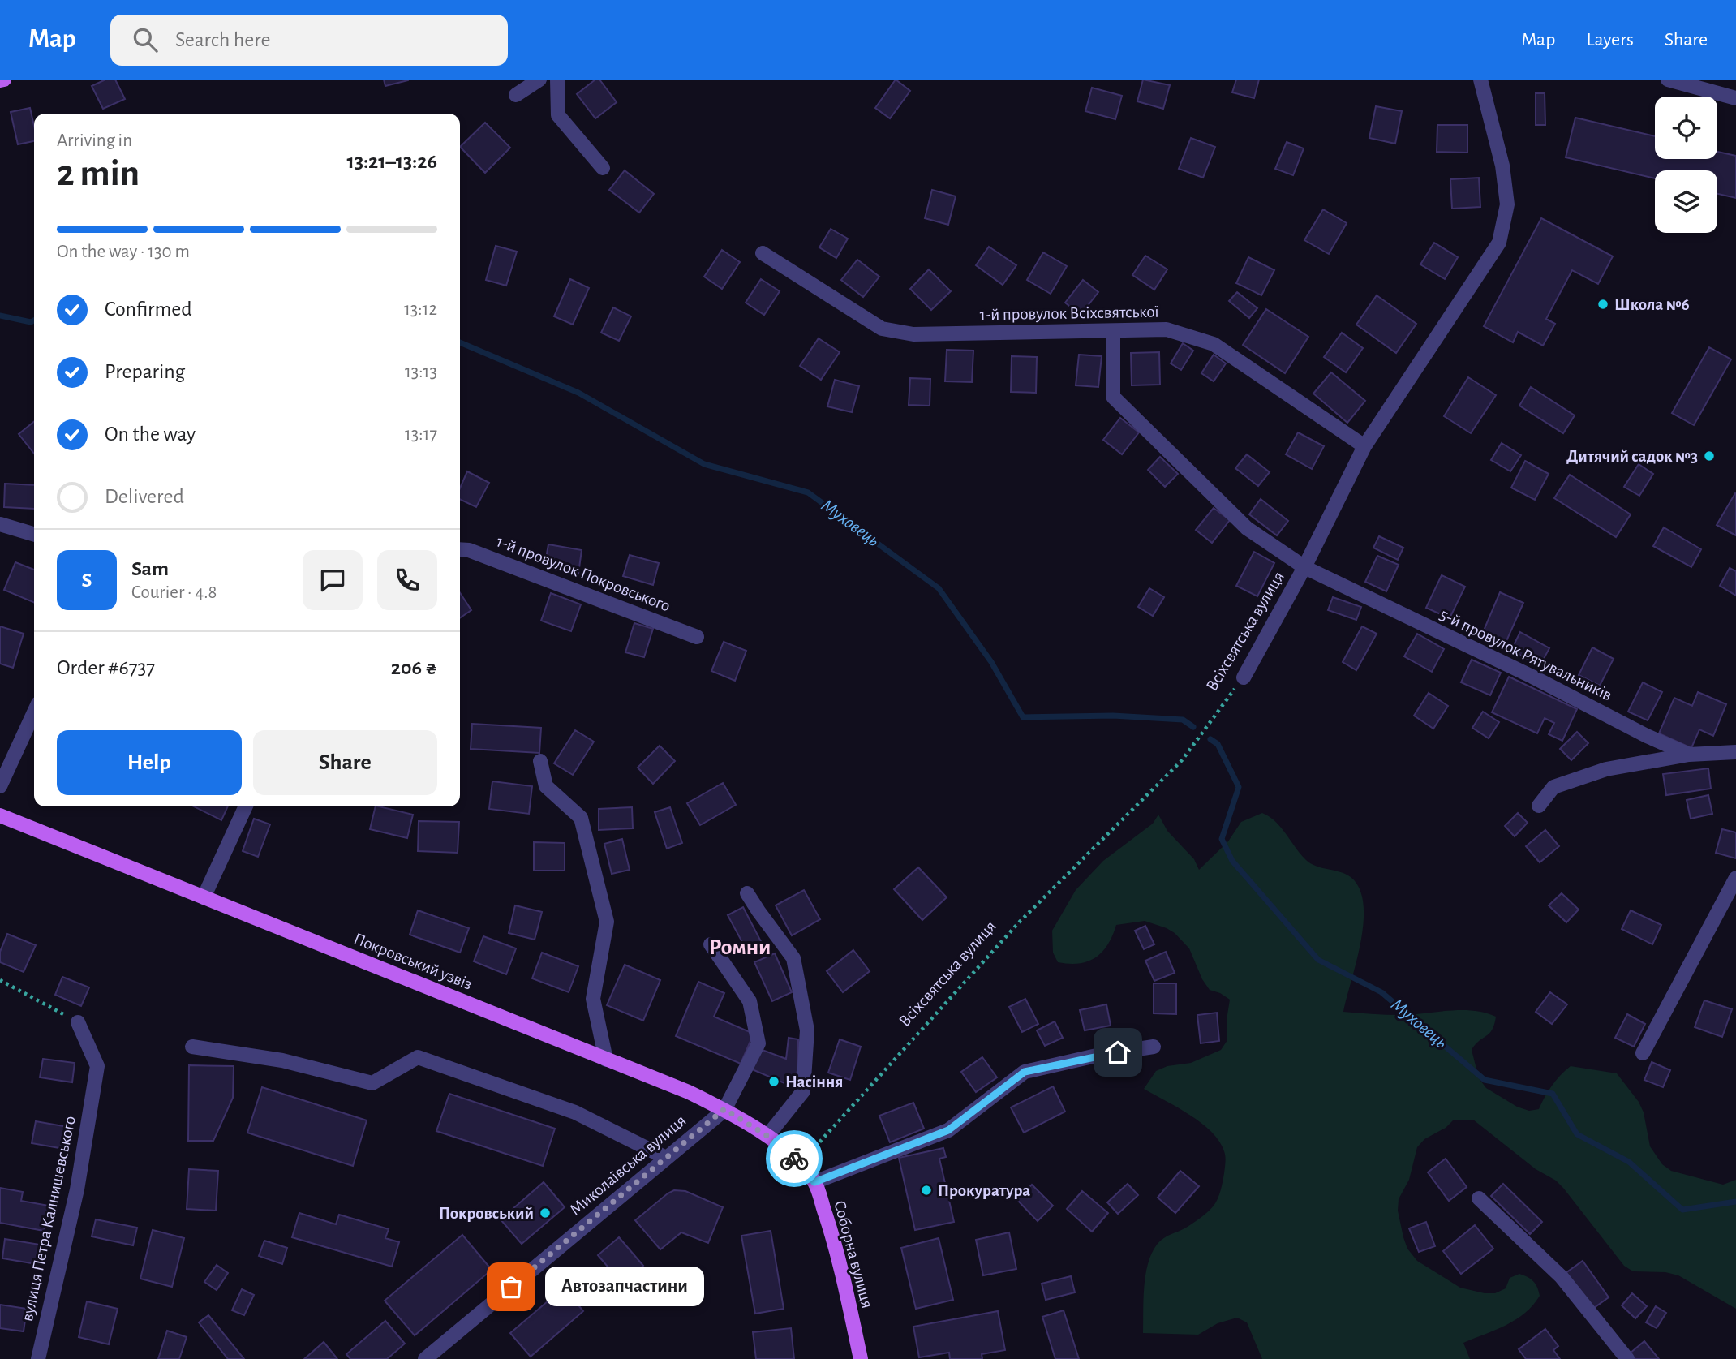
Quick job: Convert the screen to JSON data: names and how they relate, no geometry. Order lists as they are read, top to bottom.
{
  "streets": {
    "main road": ["Покровський узвіз", "Соборна вулиця"],
    "street": [
      "1-й провулок Всіхсвятської",
      "1-й провулок Покровського",
      "Всіхсвятська вулиця",
      "5-й провулок Рятувальників",
      "Миколаївська вулиця",
      "вулиця Петра Калнишевського"
    ]
  },
  "crossings": [
    ["1-й провулок Всіхсвятської", "Всіхсвятська вулиця"],
    ["1-й провулок Всіхсвятської", "5-й провулок Рятувальників"],
    ["Всіхсвятська вулиця", "5-й провулок Рятувальників"],
    ["Всіхсвятська вулиця", "Покровський узвіз"],
    ["Всіхсвятська вулиця", "Соборна вулиця"],
    ["Покровський узвіз", "Миколаївська вулиця"],
    ["Покровський узвіз", "Соборна вулиця"]
  ],
  "districts": ["Ромни"],
  "water": ["Муховець"],
  "places": [
    "Школа №6",
    "Дитячий садок №3",
    "Насіння",
    "Прокуратура",
    "Покровський",
    "Автозапчастини"
  ],
  "page": {
    "header": "Map",
    "search": "Search here",
    "nav": ["Map", "Layers", "Share"],
    "heading": ["2 min", "Arriving in", "13:21–13:26"],
    "panel": [
      "Sam",
      "Courier · 4.8",
      "Order #6737",
      "206 ₴"
    ],
    "bar": "On the way · 130 m",
    "list": [
      ["Confirmed", "13:12"],
      ["Preparing", "13:13"],
      ["On the way", "13:17"],
      "Delivered"
    ],
    "round": "S",
    "buttons": ["Help", "Share"],
    "bubble": "Автозапчастини"
  }
}
